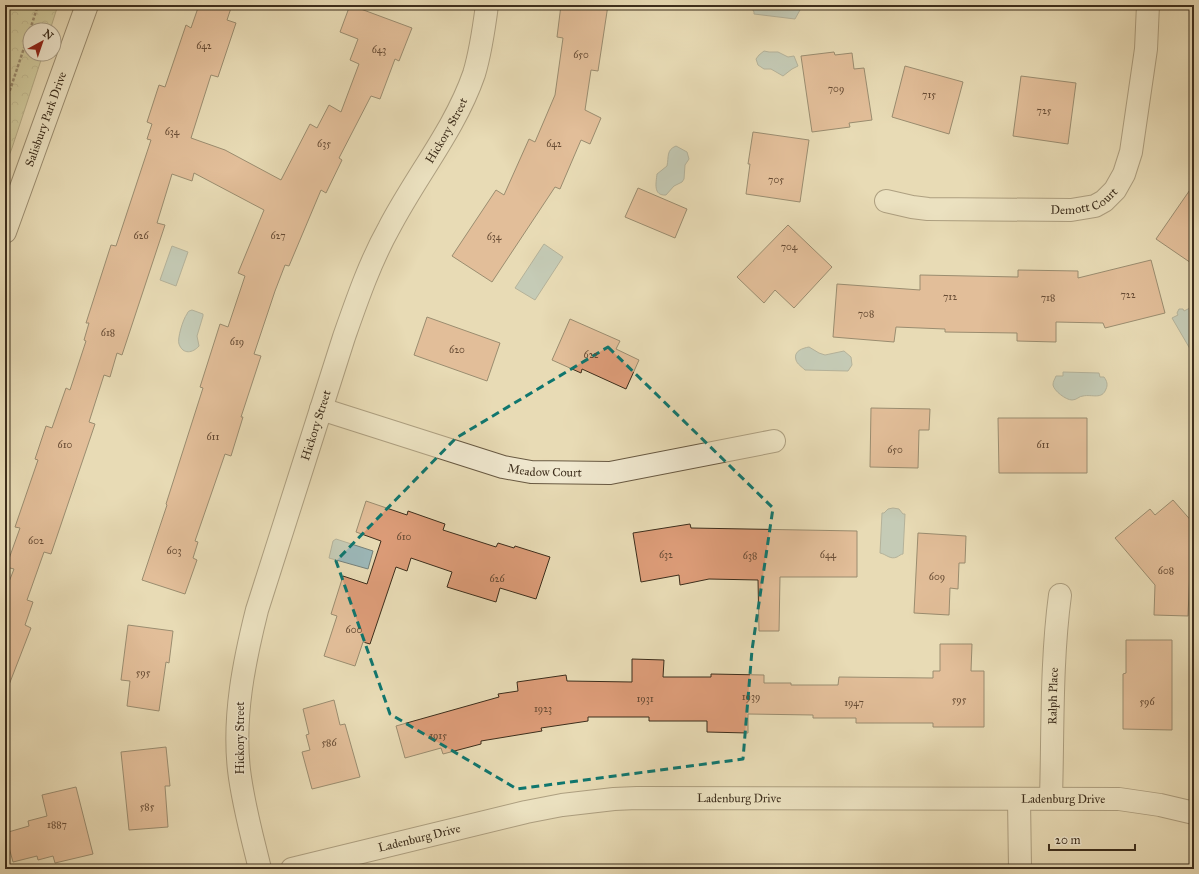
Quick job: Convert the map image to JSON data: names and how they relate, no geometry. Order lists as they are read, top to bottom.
{
  "streets": {
    "street": [
      "Salisbury Park Drive",
      "Hickory Street",
      "Demott Court",
      "Meadow Court",
      "Ralph Place",
      "Ladenburg Drive"
    ]
  },
  "crossings": [
    ["Hickory Street", "Meadow Court"],
    ["Ralph Place", "Ladenburg Drive"]
  ],
  "house_numbers": [
    "642",
    "643",
    "650",
    "709",
    "715",
    "725",
    "634",
    "635",
    "642",
    "705",
    "626",
    "627",
    "634",
    "704",
    "722",
    "712",
    "718",
    "708",
    "618",
    "619",
    "620",
    "622",
    "611",
    "610",
    "611",
    "650",
    "610",
    "602",
    "603",
    "632",
    "644",
    "638",
    "608",
    "609",
    "626",
    "600",
    "595",
    "1939",
    "1931",
    "595",
    "596",
    "1947",
    "1923",
    "1915",
    "586",
    "585",
    "1887"
  ],
  "scale_bar": "20 m",
  "north": "top right"
}
